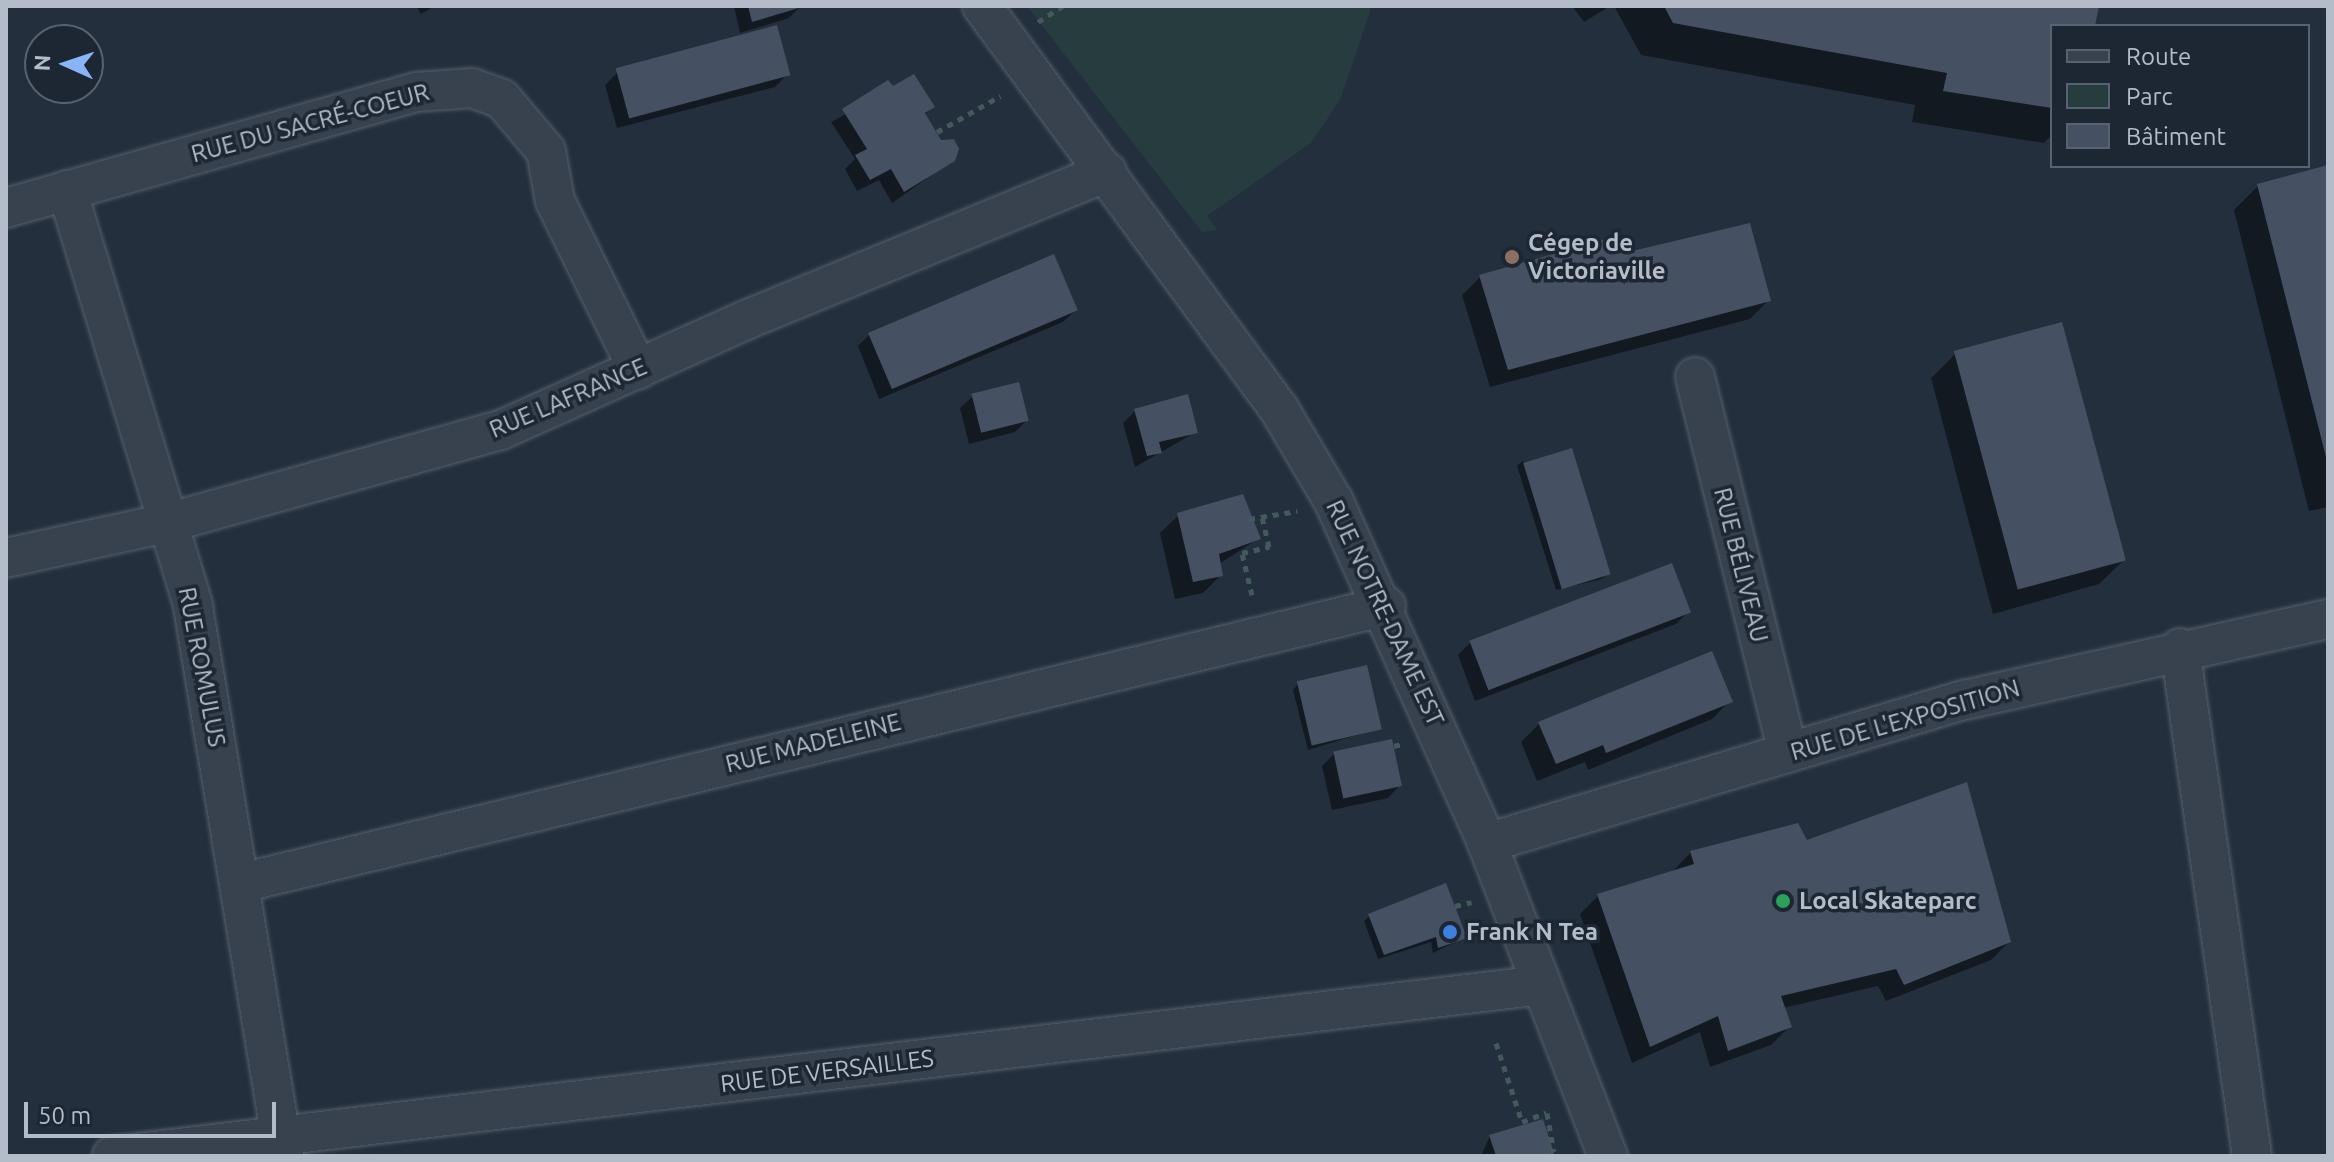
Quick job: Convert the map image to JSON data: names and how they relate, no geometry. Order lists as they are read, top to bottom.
{
  "streets": {
    "street": [
      "RUE DU SACRÉ-COEUR",
      "RUE LAFRANCE",
      "RUE BÉLIVEAU",
      "RUE NOTRE-DAME EST",
      "RUE ROMULUS",
      "RUE DE L'EXPOSITION",
      "RUE MADELEINE",
      "RUE DE VERSAILLES"
    ]
  },
  "crossings": [
    ["RUE DU SACRÉ-COEUR", "RUE LAFRANCE"],
    ["RUE DU SACRÉ-COEUR", "RUE ROMULUS"],
    ["RUE LAFRANCE", "RUE NOTRE-DAME EST"],
    ["RUE LAFRANCE", "RUE ROMULUS"],
    ["RUE BÉLIVEAU", "RUE DE L'EXPOSITION"],
    ["RUE NOTRE-DAME EST", "RUE DE L'EXPOSITION"],
    ["RUE NOTRE-DAME EST", "RUE MADELEINE"],
    ["RUE NOTRE-DAME EST", "RUE DE VERSAILLES"],
    ["RUE ROMULUS", "RUE MADELEINE"],
    ["RUE ROMULUS", "RUE DE VERSAILLES"]
  ],
  "places": ["Cégep de Victoriaville", "Local Skateparc", "Frank N Tea"],
  "legend": ["Route", "Parc", "Bâtiment"],
  "scale_bar": "50 m",
  "north": "left"
}
